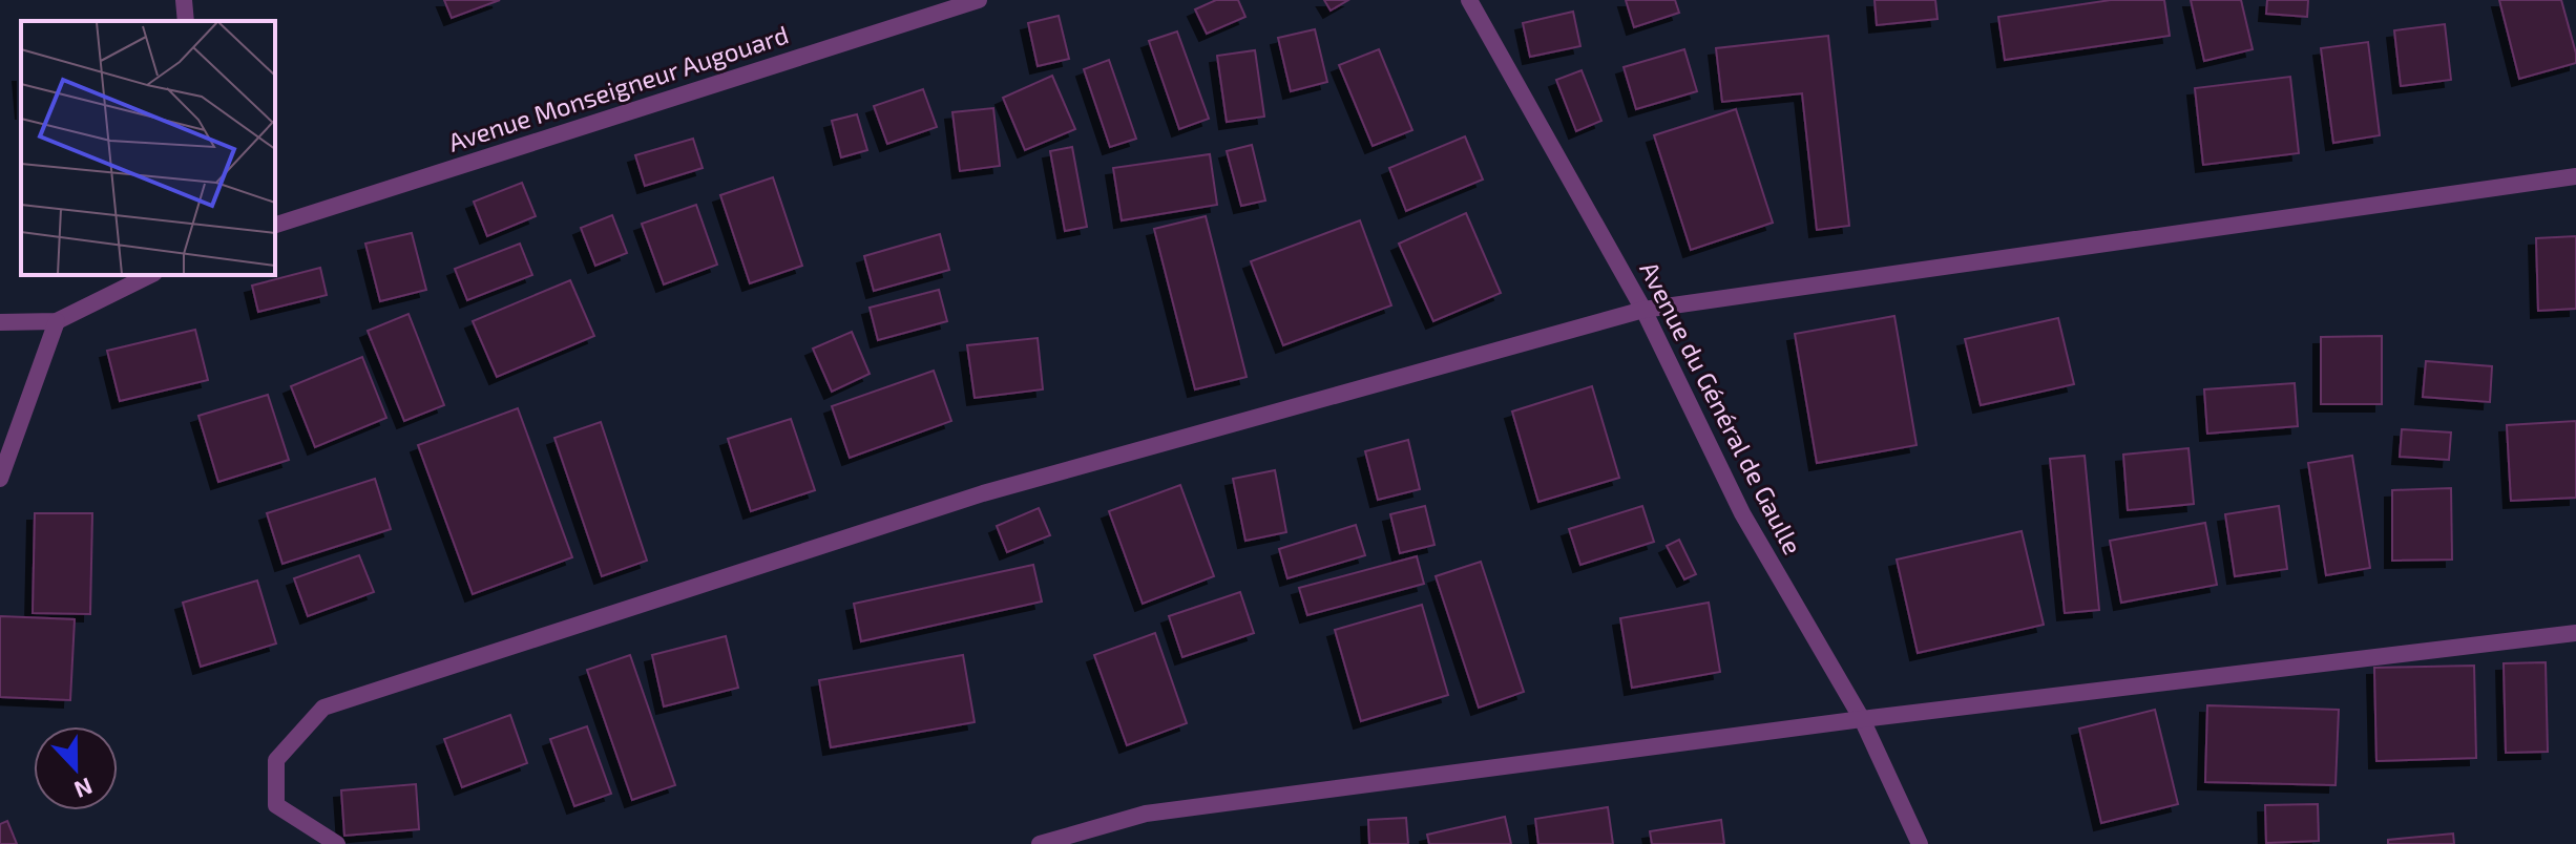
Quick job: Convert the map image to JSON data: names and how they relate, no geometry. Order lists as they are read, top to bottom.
{
  "streets": {
    "street": ["Avenue Monseigneur Augouard", "Avenue du Général de Gaulle"]
  },
  "north": "bottom"
}
